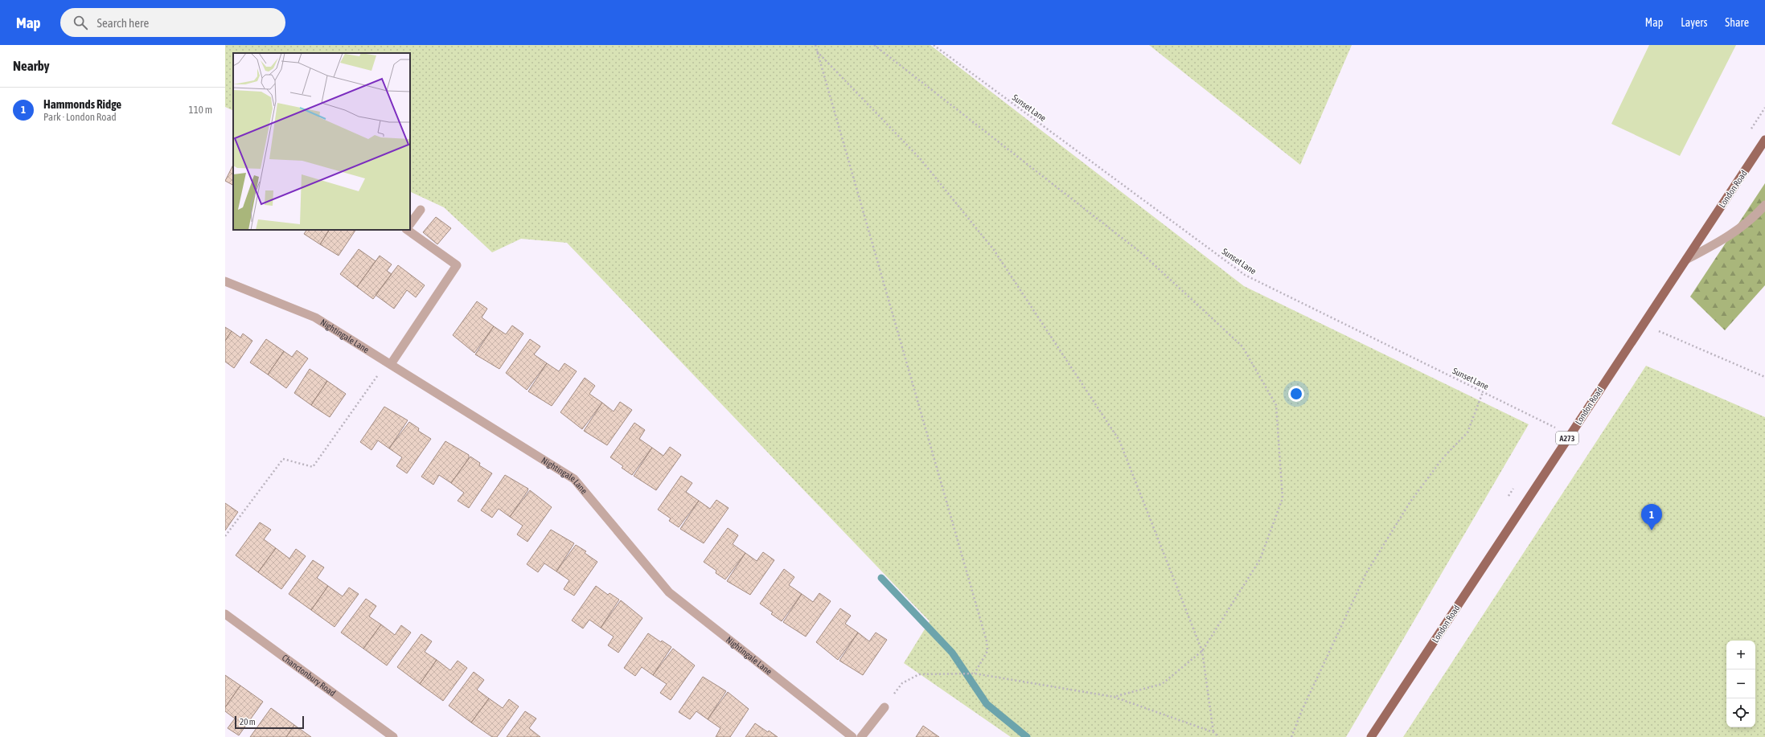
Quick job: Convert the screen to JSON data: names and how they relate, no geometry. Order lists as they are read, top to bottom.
{
  "streets": {
    "main road": ["London Road", "A273"],
    "street": ["Nightingale Lane", "Chanctonbury Road"],
    "path": ["Sunset Lane"]
  },
  "crossings": [
    ["Sunset Lane", "London Road"]
  ],
  "scale_bar": "20 m",
  "page": {
    "header": "Map",
    "search": "Search here",
    "nav": ["Map", "Layers", "Share"],
    "heading": "Nearby",
    "list": [
      {
        "mark": "1",
        "name": "Hammonds Ridge",
        "note": "Park · London Road",
        "value": "110 m"
      }
    ],
    "pins": "1",
    "map_buttons": ["+", "−"],
    "scale": "20 m"
  }
}
